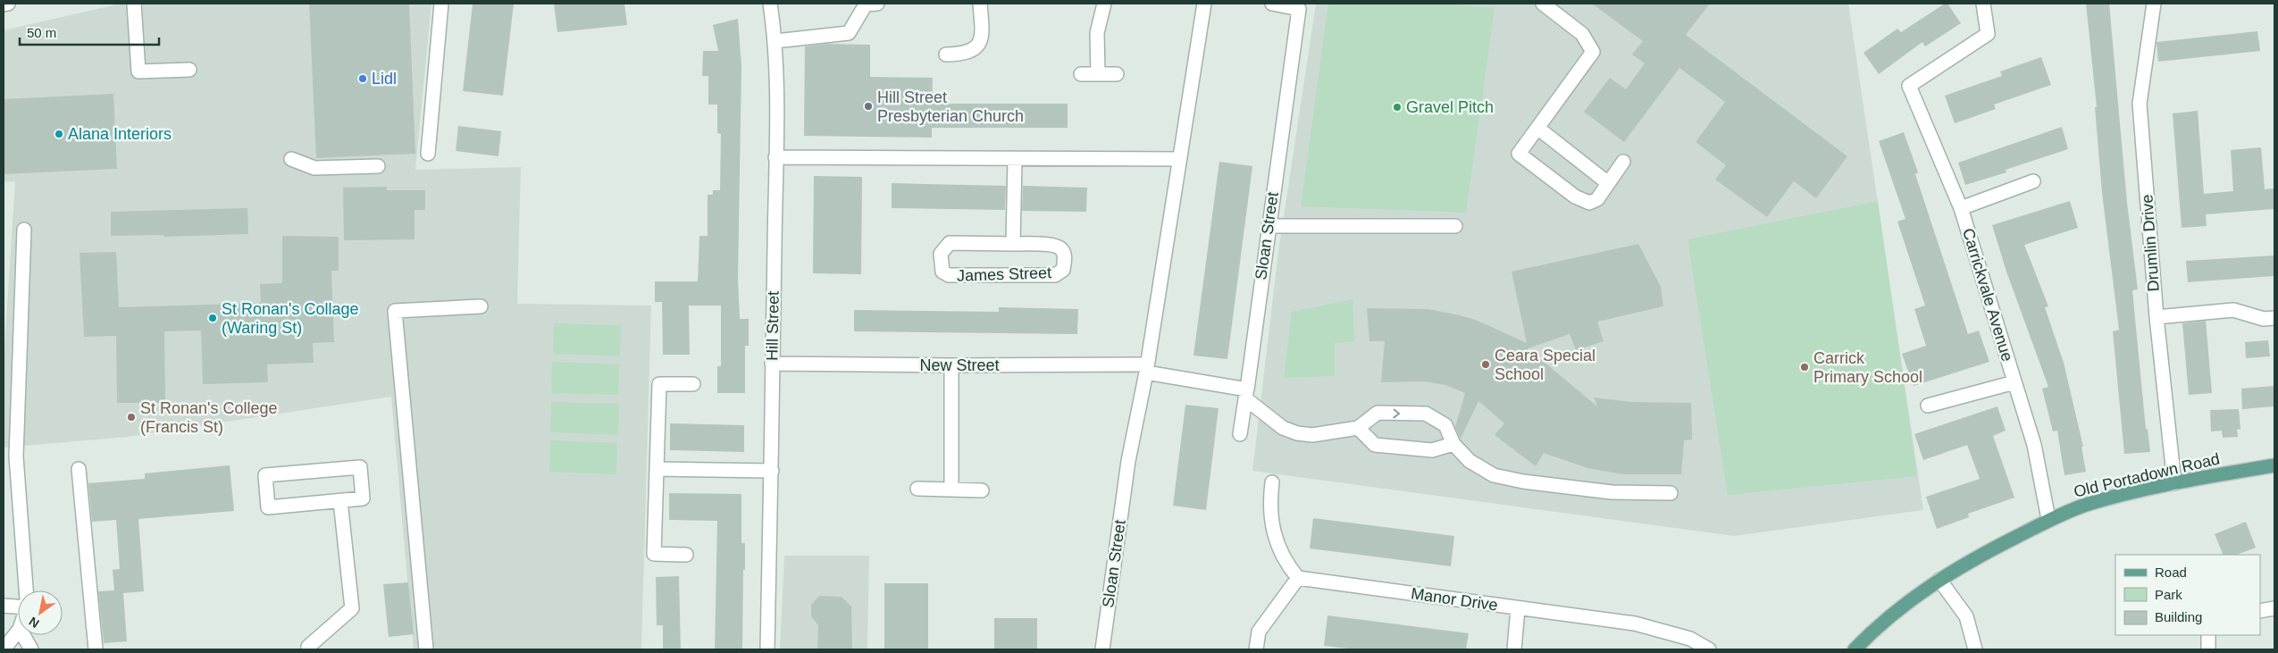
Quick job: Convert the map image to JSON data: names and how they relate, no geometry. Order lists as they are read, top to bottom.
{
  "streets": {
    "main road": ["Old Portadown Road"],
    "street": [
      "Sloan Street",
      "Drumlin Drive",
      "James Street",
      "Carrickvale Avenue",
      "Hill Street",
      "New Street",
      "Manor Drive"
    ]
  },
  "crossings": [
    ["Sloan Street", "New Street"],
    ["Drumlin Drive", "Old Portadown Road"],
    ["Carrickvale Avenue", "Old Portadown Road"],
    ["Hill Street", "New Street"]
  ],
  "places": [
    "Lidl",
    "Hill Street Presbyterian Church",
    "Gravel Pitch",
    "Alana Interiors",
    "St Ronan's Collage (Waring St)",
    "Ceara Special School",
    "Carrick Primary School",
    "St Ronan's College (Francis St)"
  ],
  "legend": ["Road", "Park", "Building"],
  "scale_bar": "50 m",
  "north": "bottom left"
}
